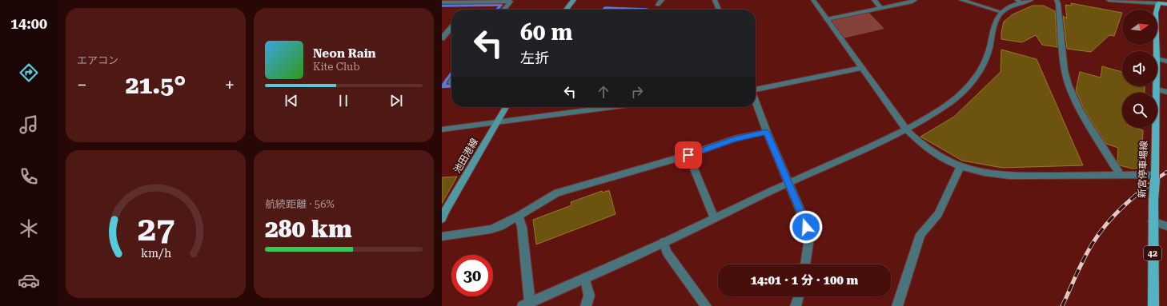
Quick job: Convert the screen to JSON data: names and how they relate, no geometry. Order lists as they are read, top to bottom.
{
  "streets": {
    "main road": ["池田港線", "新宮停車場線", "42"]
  },
  "north": "right",
  "page": {
    "tabs": "14:00",
    "tile": [
      "エアコン",
      ["航続距離 · 56%", "280 km"]
    ],
    "turn": ["60 m", "左折"],
    "song": ["Neon Rain", "Kite Club"],
    "heat": ["−", "21.5°", "+"],
    "limit": "30",
    "trip": "14:01 · 1 分 · 100 m",
    "gauge": ["27", "km/h"]
  }
}
